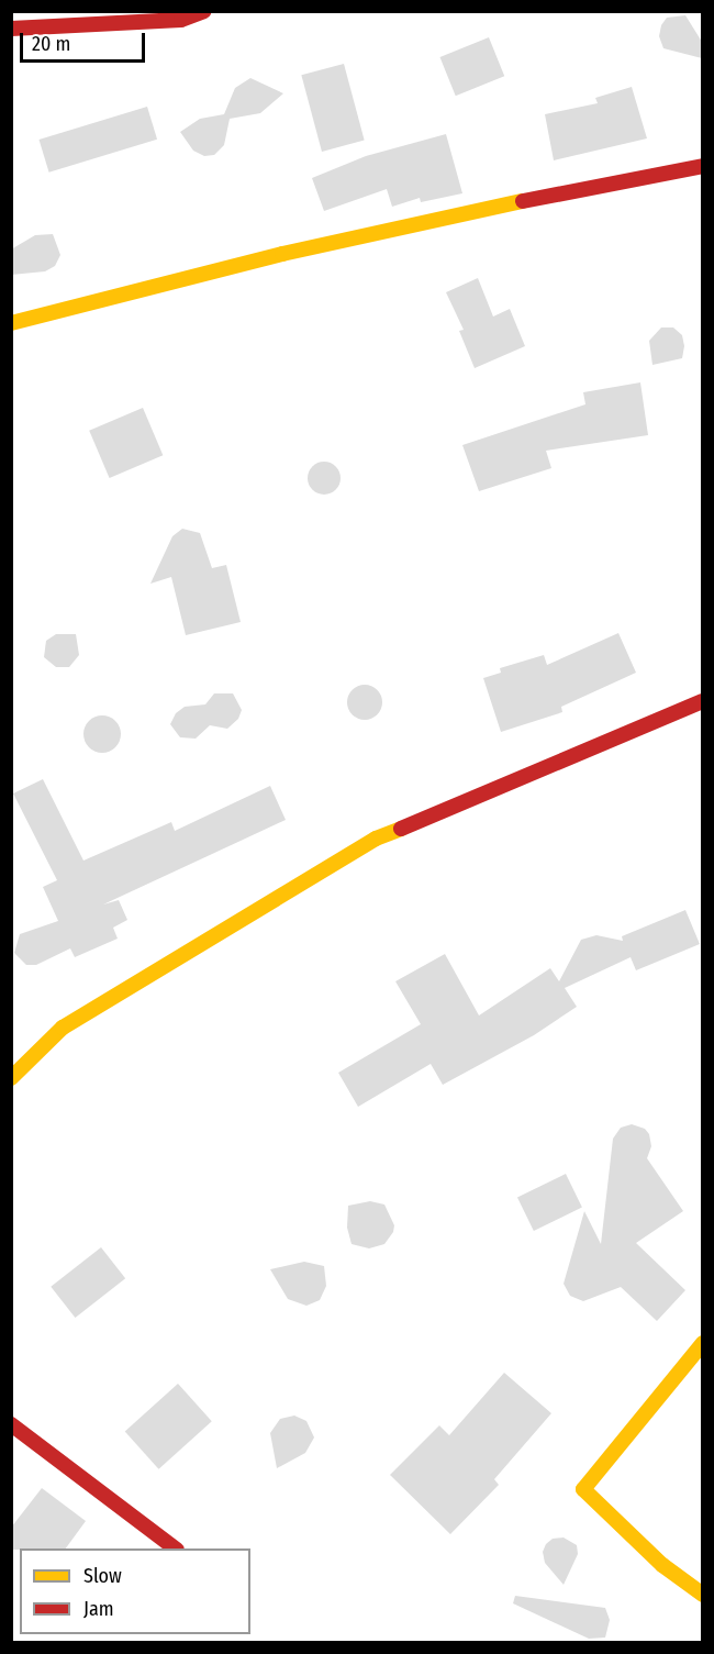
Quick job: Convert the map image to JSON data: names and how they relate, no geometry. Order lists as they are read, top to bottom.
{
  "legend": ["Slow", "Jam"],
  "scale_bar": "20 m"
}
